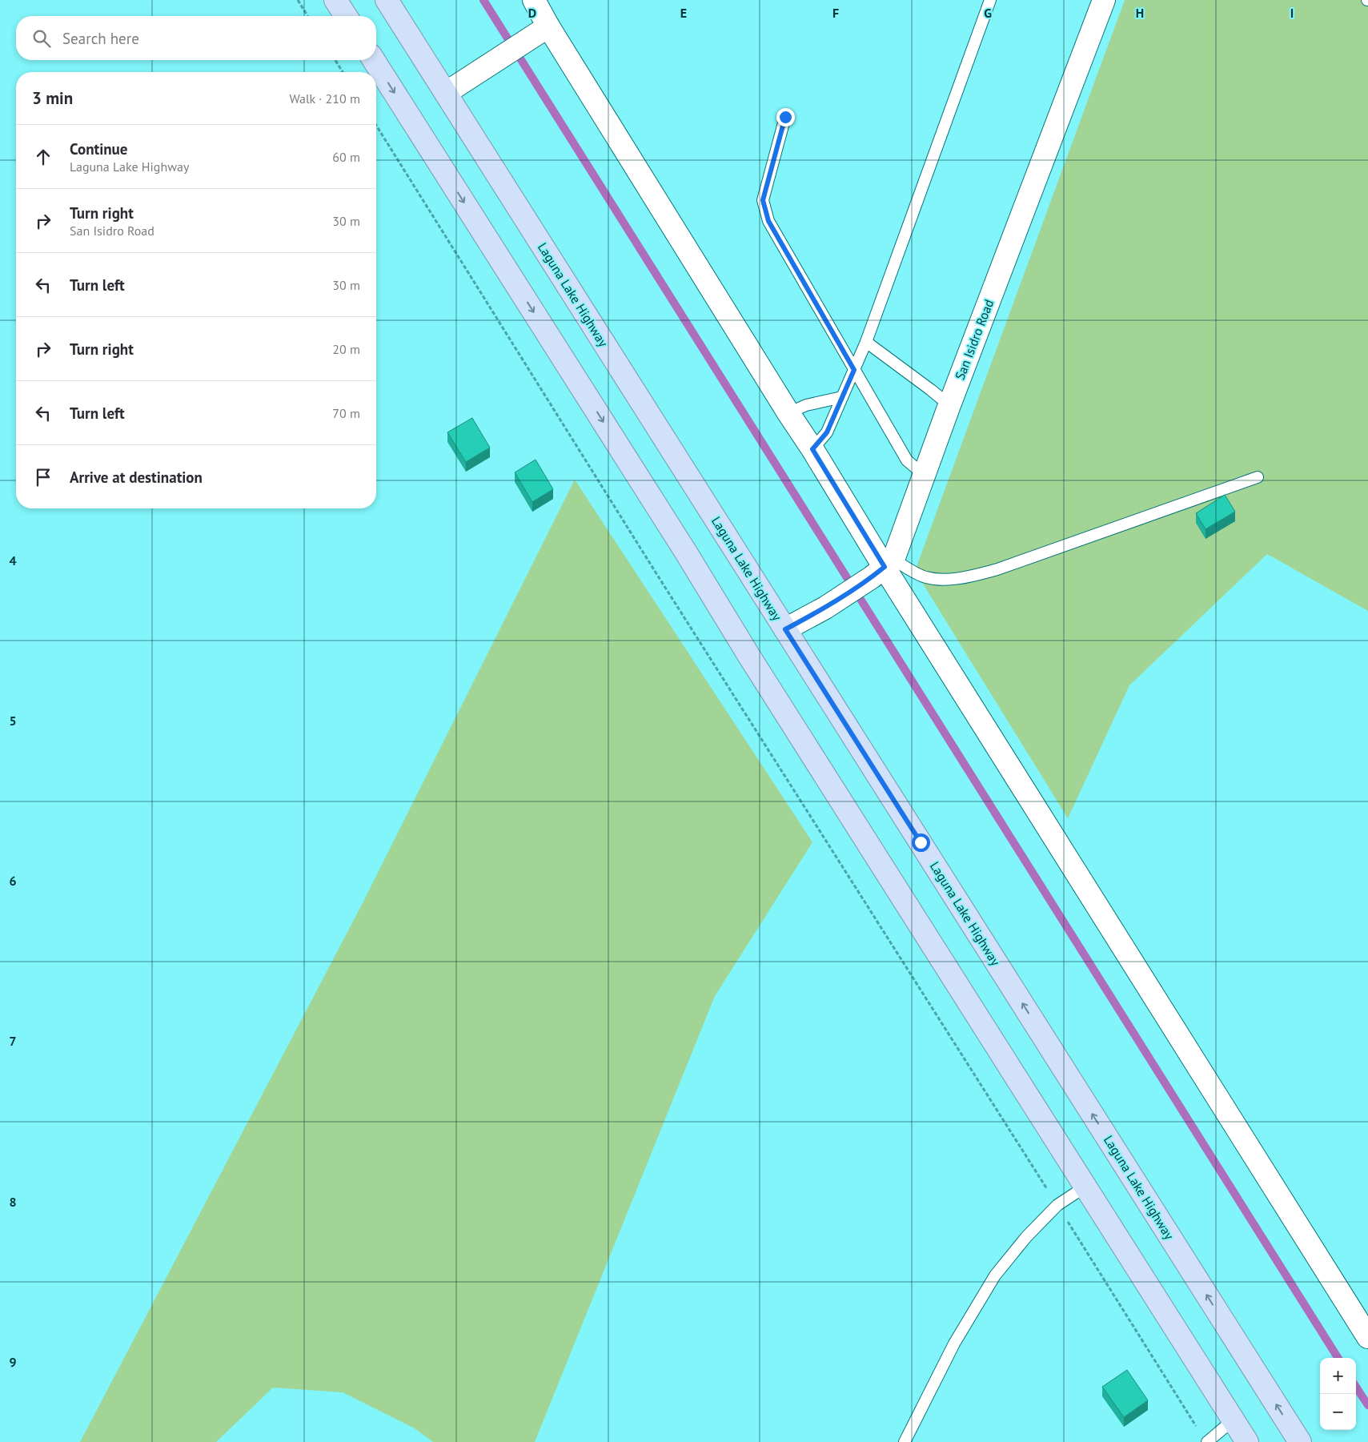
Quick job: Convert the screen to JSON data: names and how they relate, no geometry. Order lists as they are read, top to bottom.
{
  "streets": {
    "main road": ["Laguna Lake Highway"],
    "street": ["San Isidro Road"]
  },
  "page": {
    "search": "Search here",
    "heading": ["3 min", "Walk · 210 m"],
    "list": [
      ["Continue", "Laguna Lake Highway", "60 m"],
      ["Turn right", "San Isidro Road", "30 m"],
      ["Turn left", "30 m"],
      ["Turn right", "20 m"],
      ["Turn left", "70 m"],
      "Arrive at destination"
    ],
    "map_buttons": ["+", "−"]
  },
  "grid": {
    "columns": [
      "D",
      "E",
      "F",
      "G",
      "H",
      "I"
    ],
    "rows": [
      "4",
      "5",
      "6",
      "7",
      "8",
      "9"
    ]
  }
}
